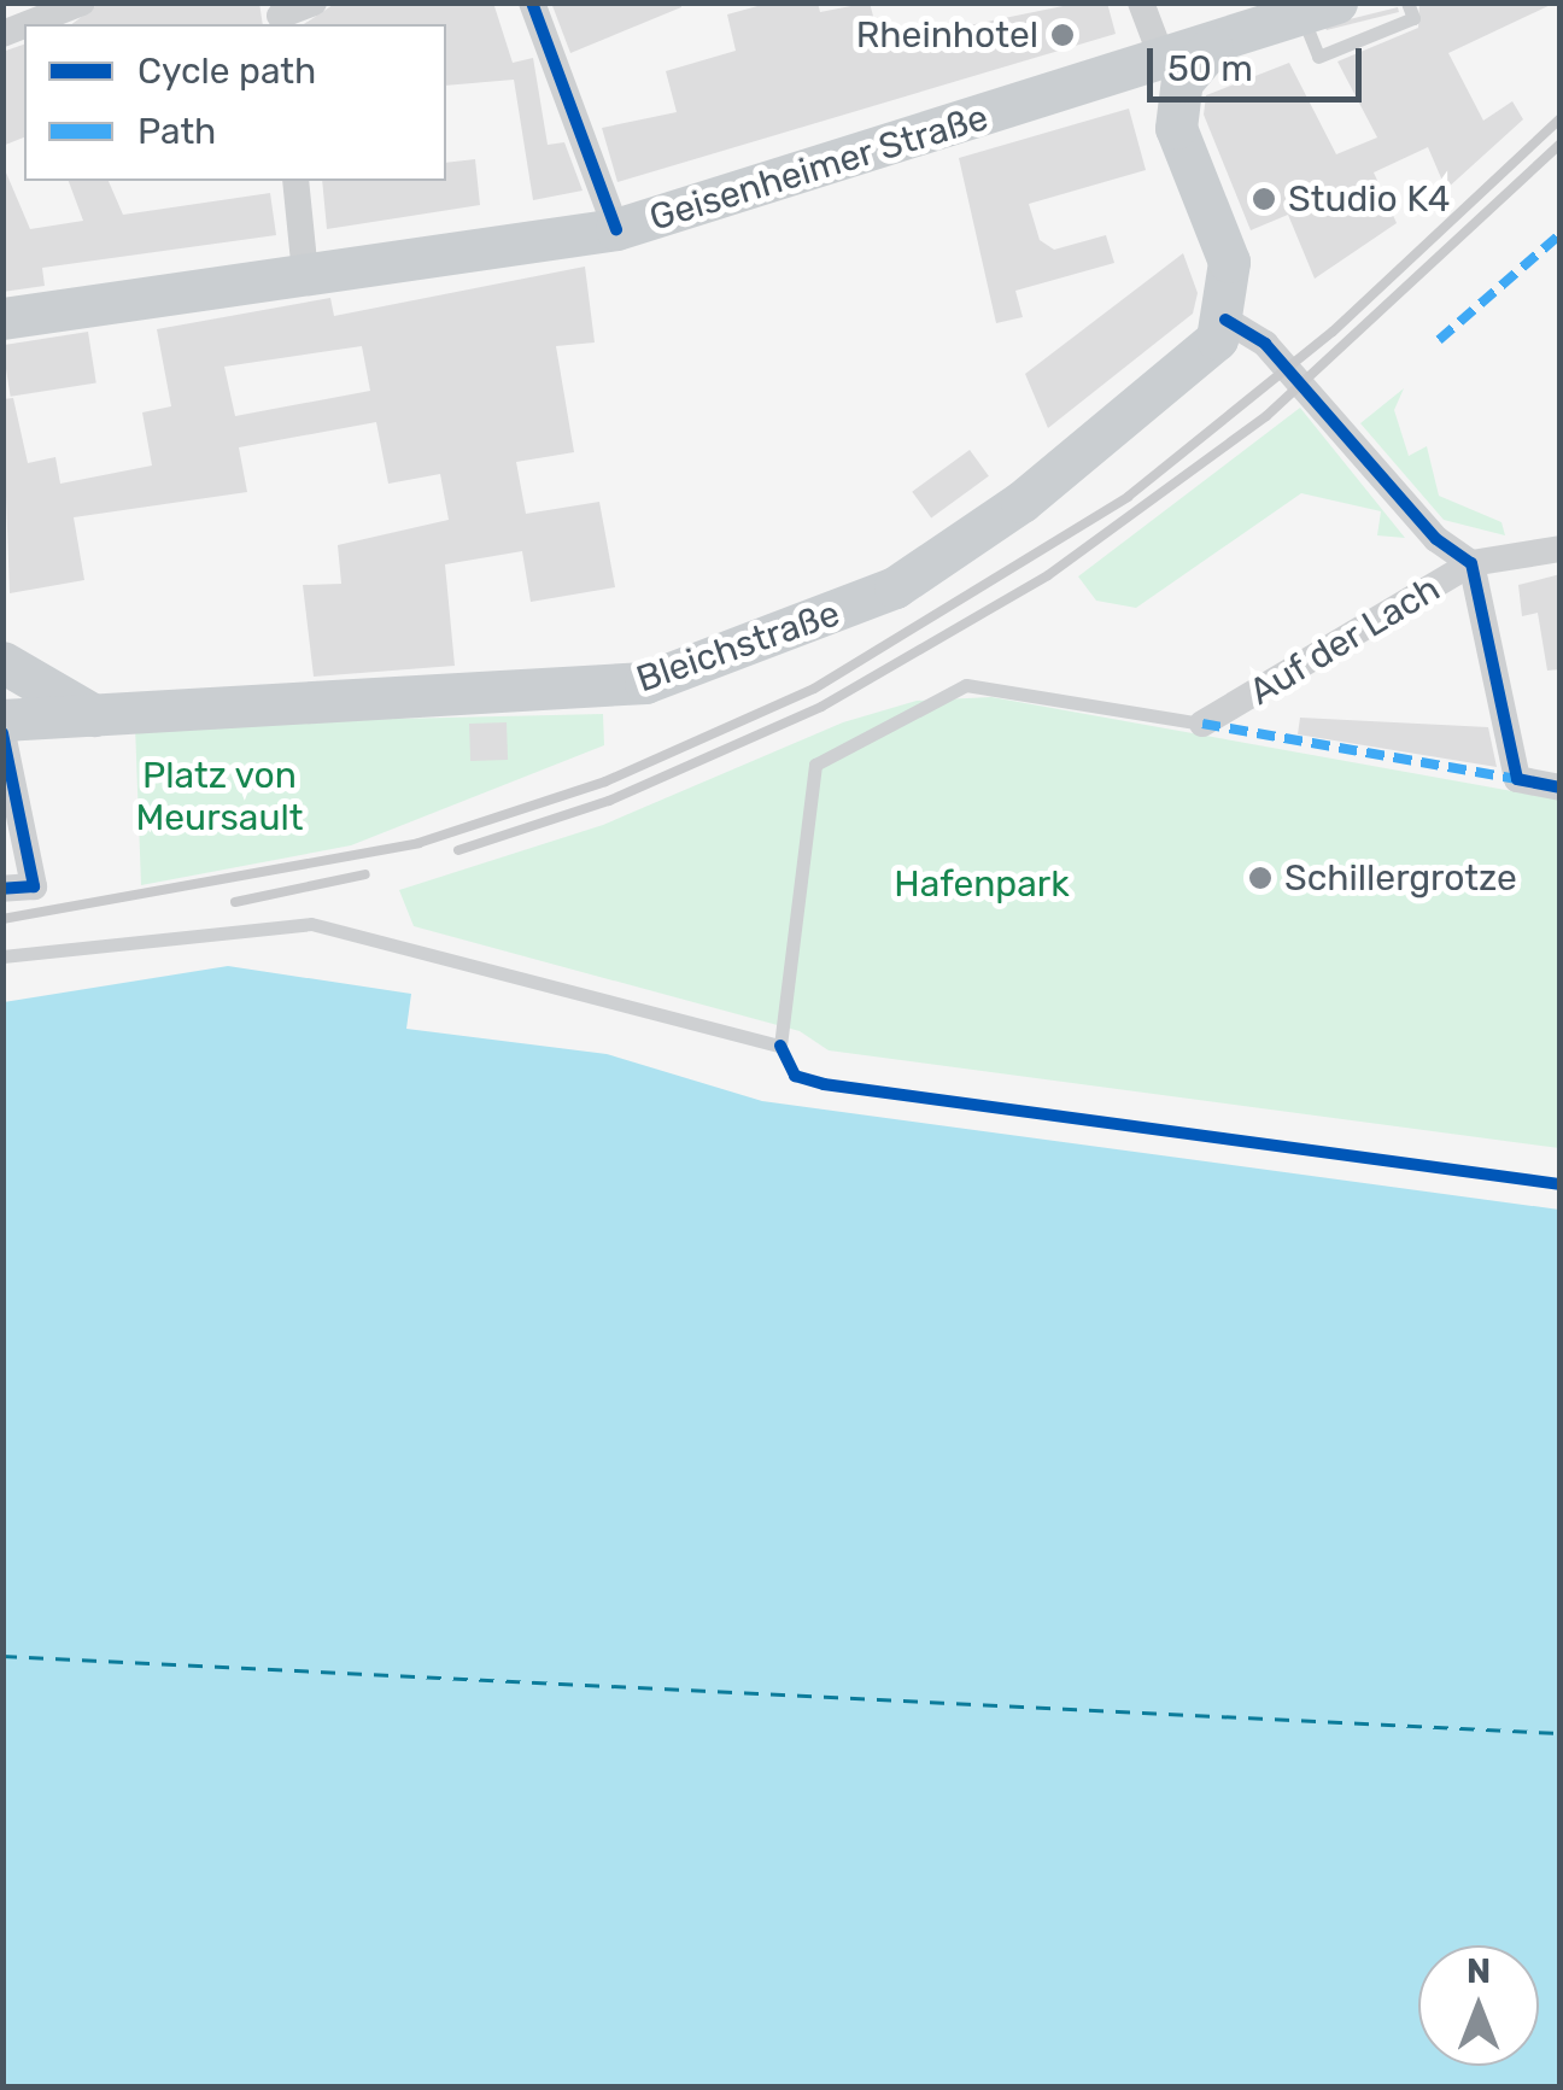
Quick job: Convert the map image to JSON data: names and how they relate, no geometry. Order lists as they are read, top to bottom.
{
  "streets": {
    "main road": ["Geisenheimer Straße", "Bleichstraße"],
    "street": ["Auf der Lach"]
  },
  "parks": ["Platz von Meursault", "Hafenpark"],
  "places": ["Rheinhotel", "Studio K4", "Schillergrotze"],
  "legend": ["Cycle path", "Path"],
  "scale_bar": "50 m",
  "north": "top"
}
